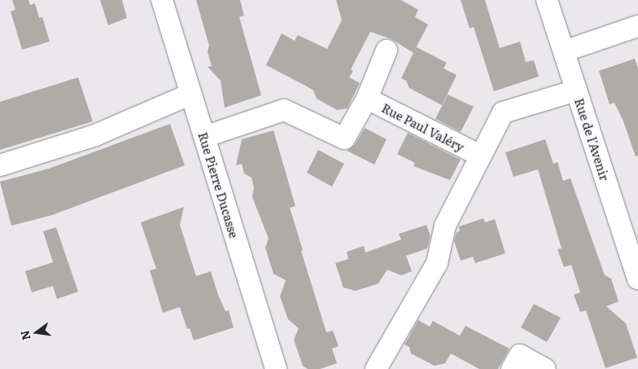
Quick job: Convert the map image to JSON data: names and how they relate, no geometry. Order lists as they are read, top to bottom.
{
  "streets": {
    "street": ["Rue Paul Valéry", "Rue de l'Avenir", "Rue Pierre Ducasse"]
  },
  "crossings": [
    ["Rue Paul Valéry", "Rue Pierre Ducasse"]
  ],
  "north": "left"
}
